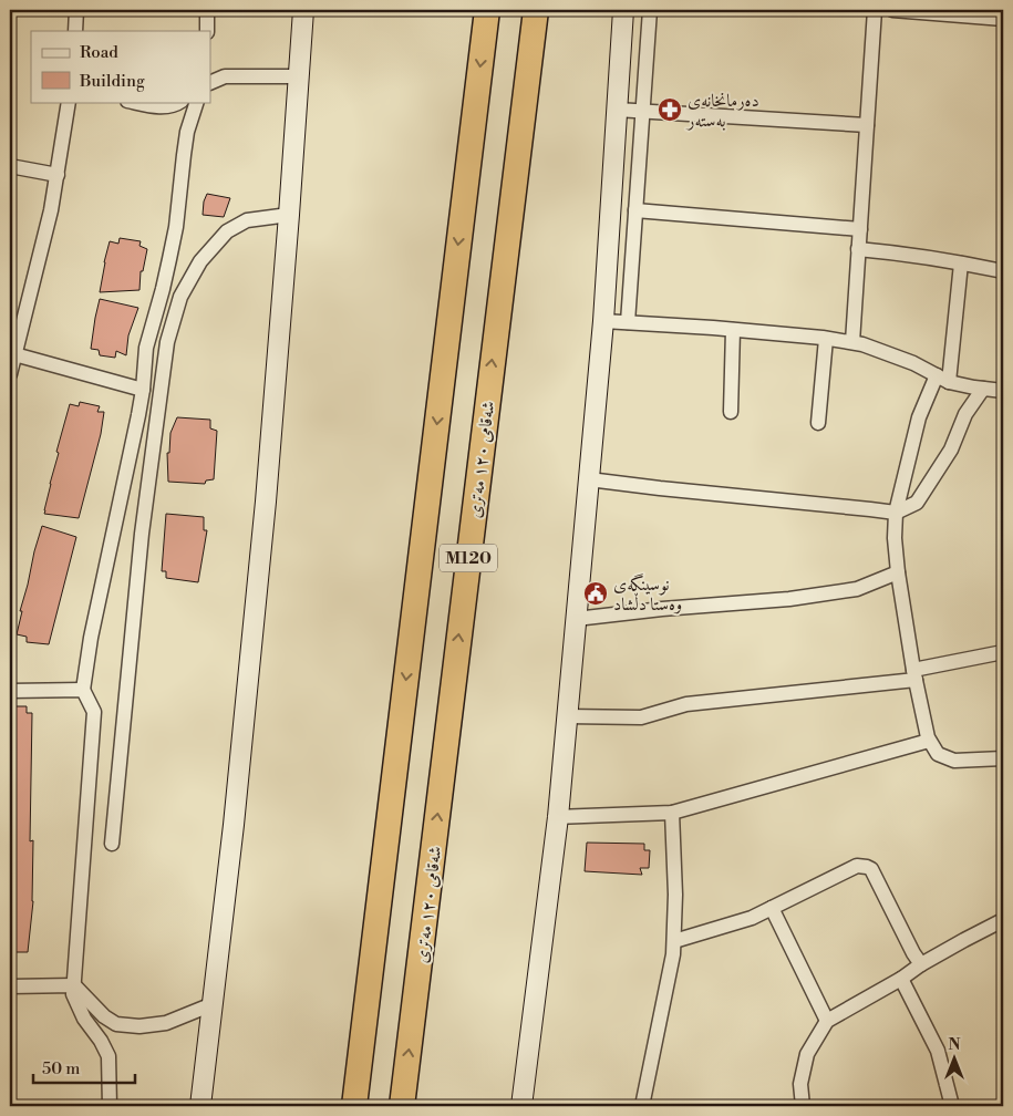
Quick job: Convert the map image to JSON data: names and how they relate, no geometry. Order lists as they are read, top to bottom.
{
  "streets": {
    "highway": ["شەقامی ١٢٠ مەتری", "M120"]
  },
  "places": {
    "pharmacy": ["دەرمانخانەی بەستەر"],
    "public building": ["نوسینگەی وەستا دڵشاد"]
  },
  "legend": ["Road", "Building"],
  "scale_bar": "50 m",
  "north": "top"
}
